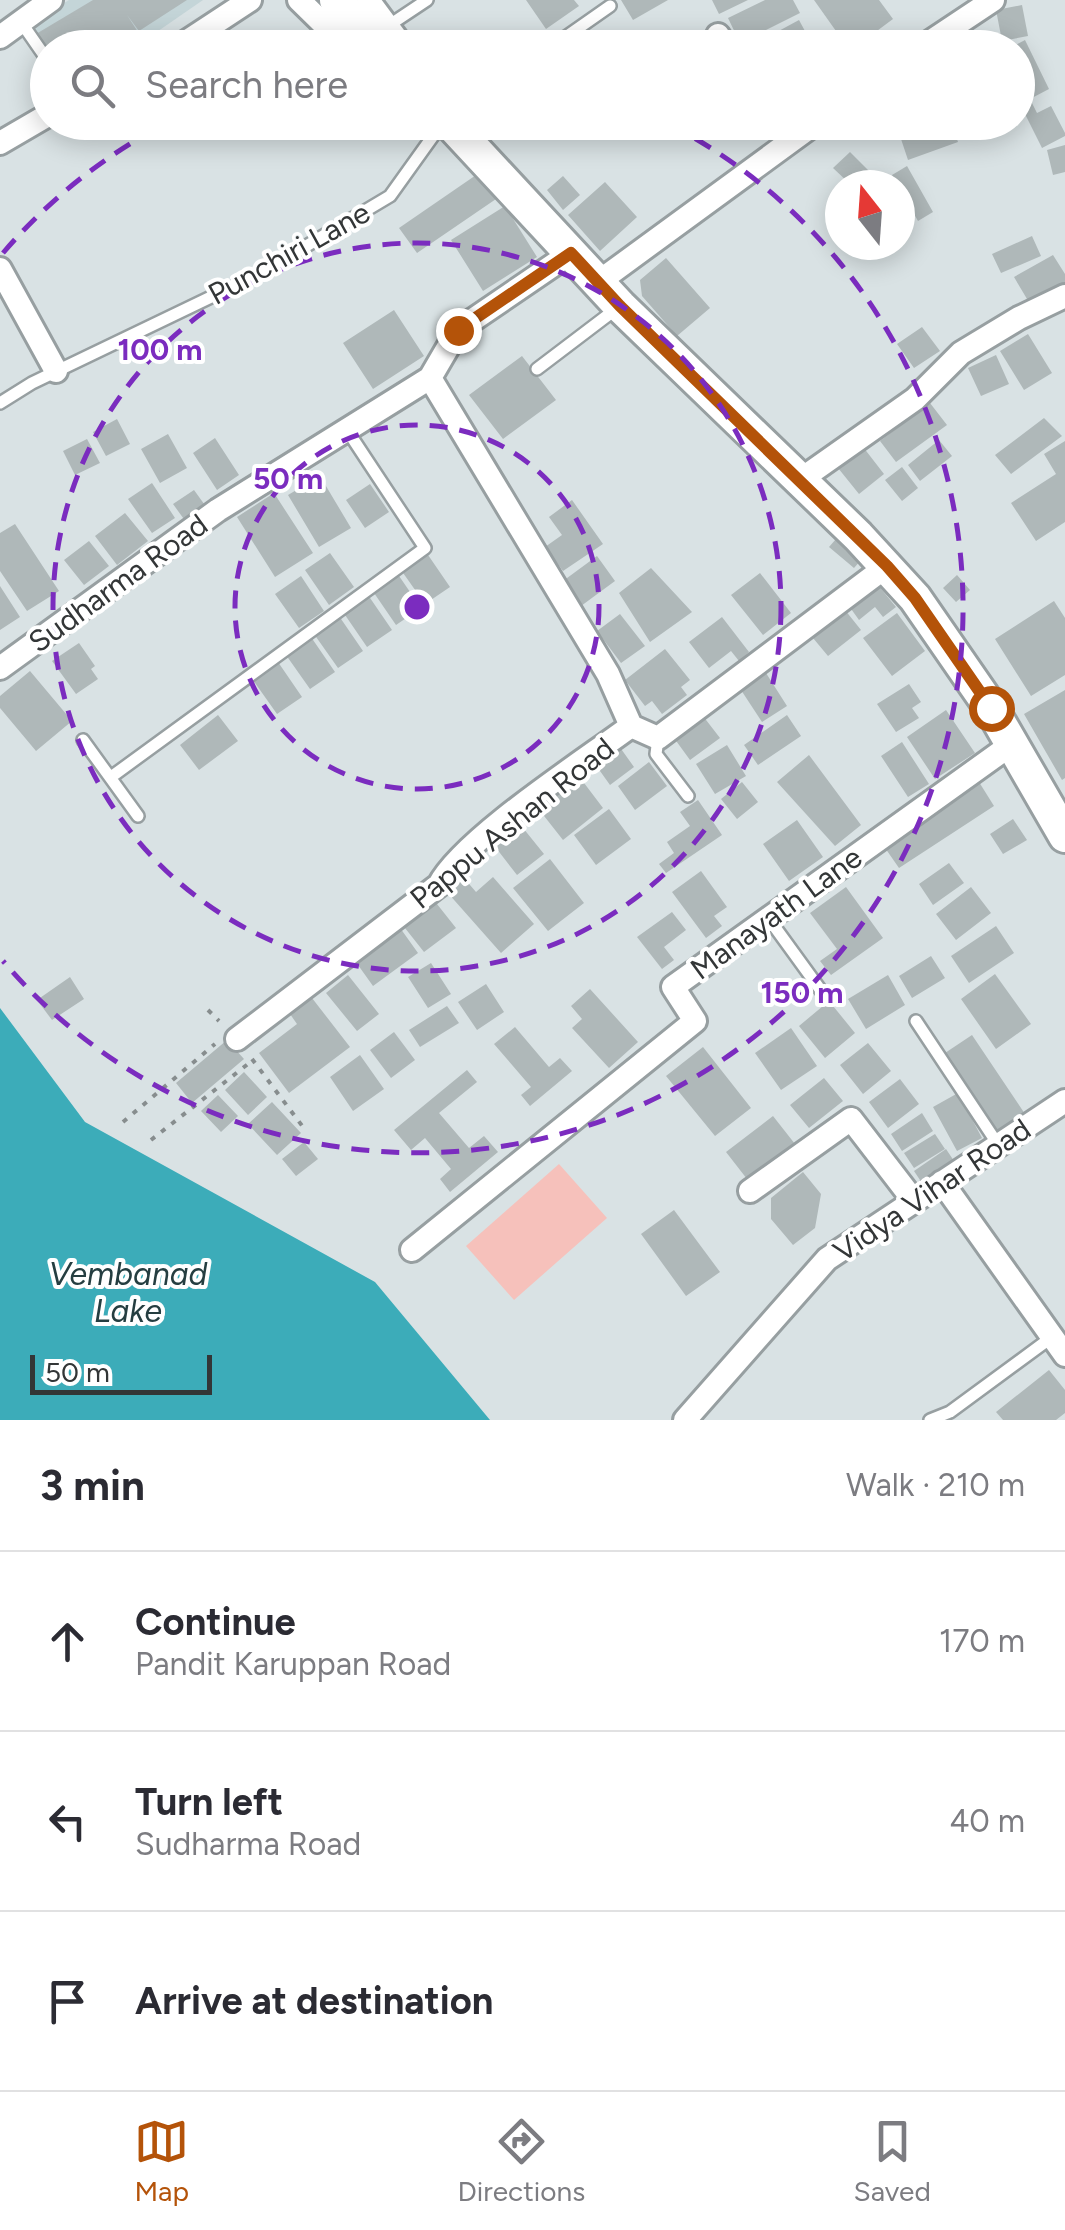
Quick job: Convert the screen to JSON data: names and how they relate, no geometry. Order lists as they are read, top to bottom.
{
  "streets": {
    "street": [
      "Sudharma Road",
      "Pappu Ashan Road",
      "Manayath Lane",
      "Vidya Vihar Road"
    ],
    "lane": ["Punchiri Lane"]
  },
  "water": ["Vembanad Lake"],
  "scale_bar": "50 m",
  "north": "top",
  "page": {
    "search": "Search here",
    "scale": "50 m",
    "heading": ["3 min", "Walk · 210 m"],
    "list": [
      ["Continue", "Pandit Karuppan Road", "170 m"],
      ["Turn left", "Sudharma Road", "40 m"],
      "Arrive at destination"
    ],
    "nav": ["Map", "Directions", "Saved"]
  },
  "rings": ["100 m", "50 m", "150 m"]
}
